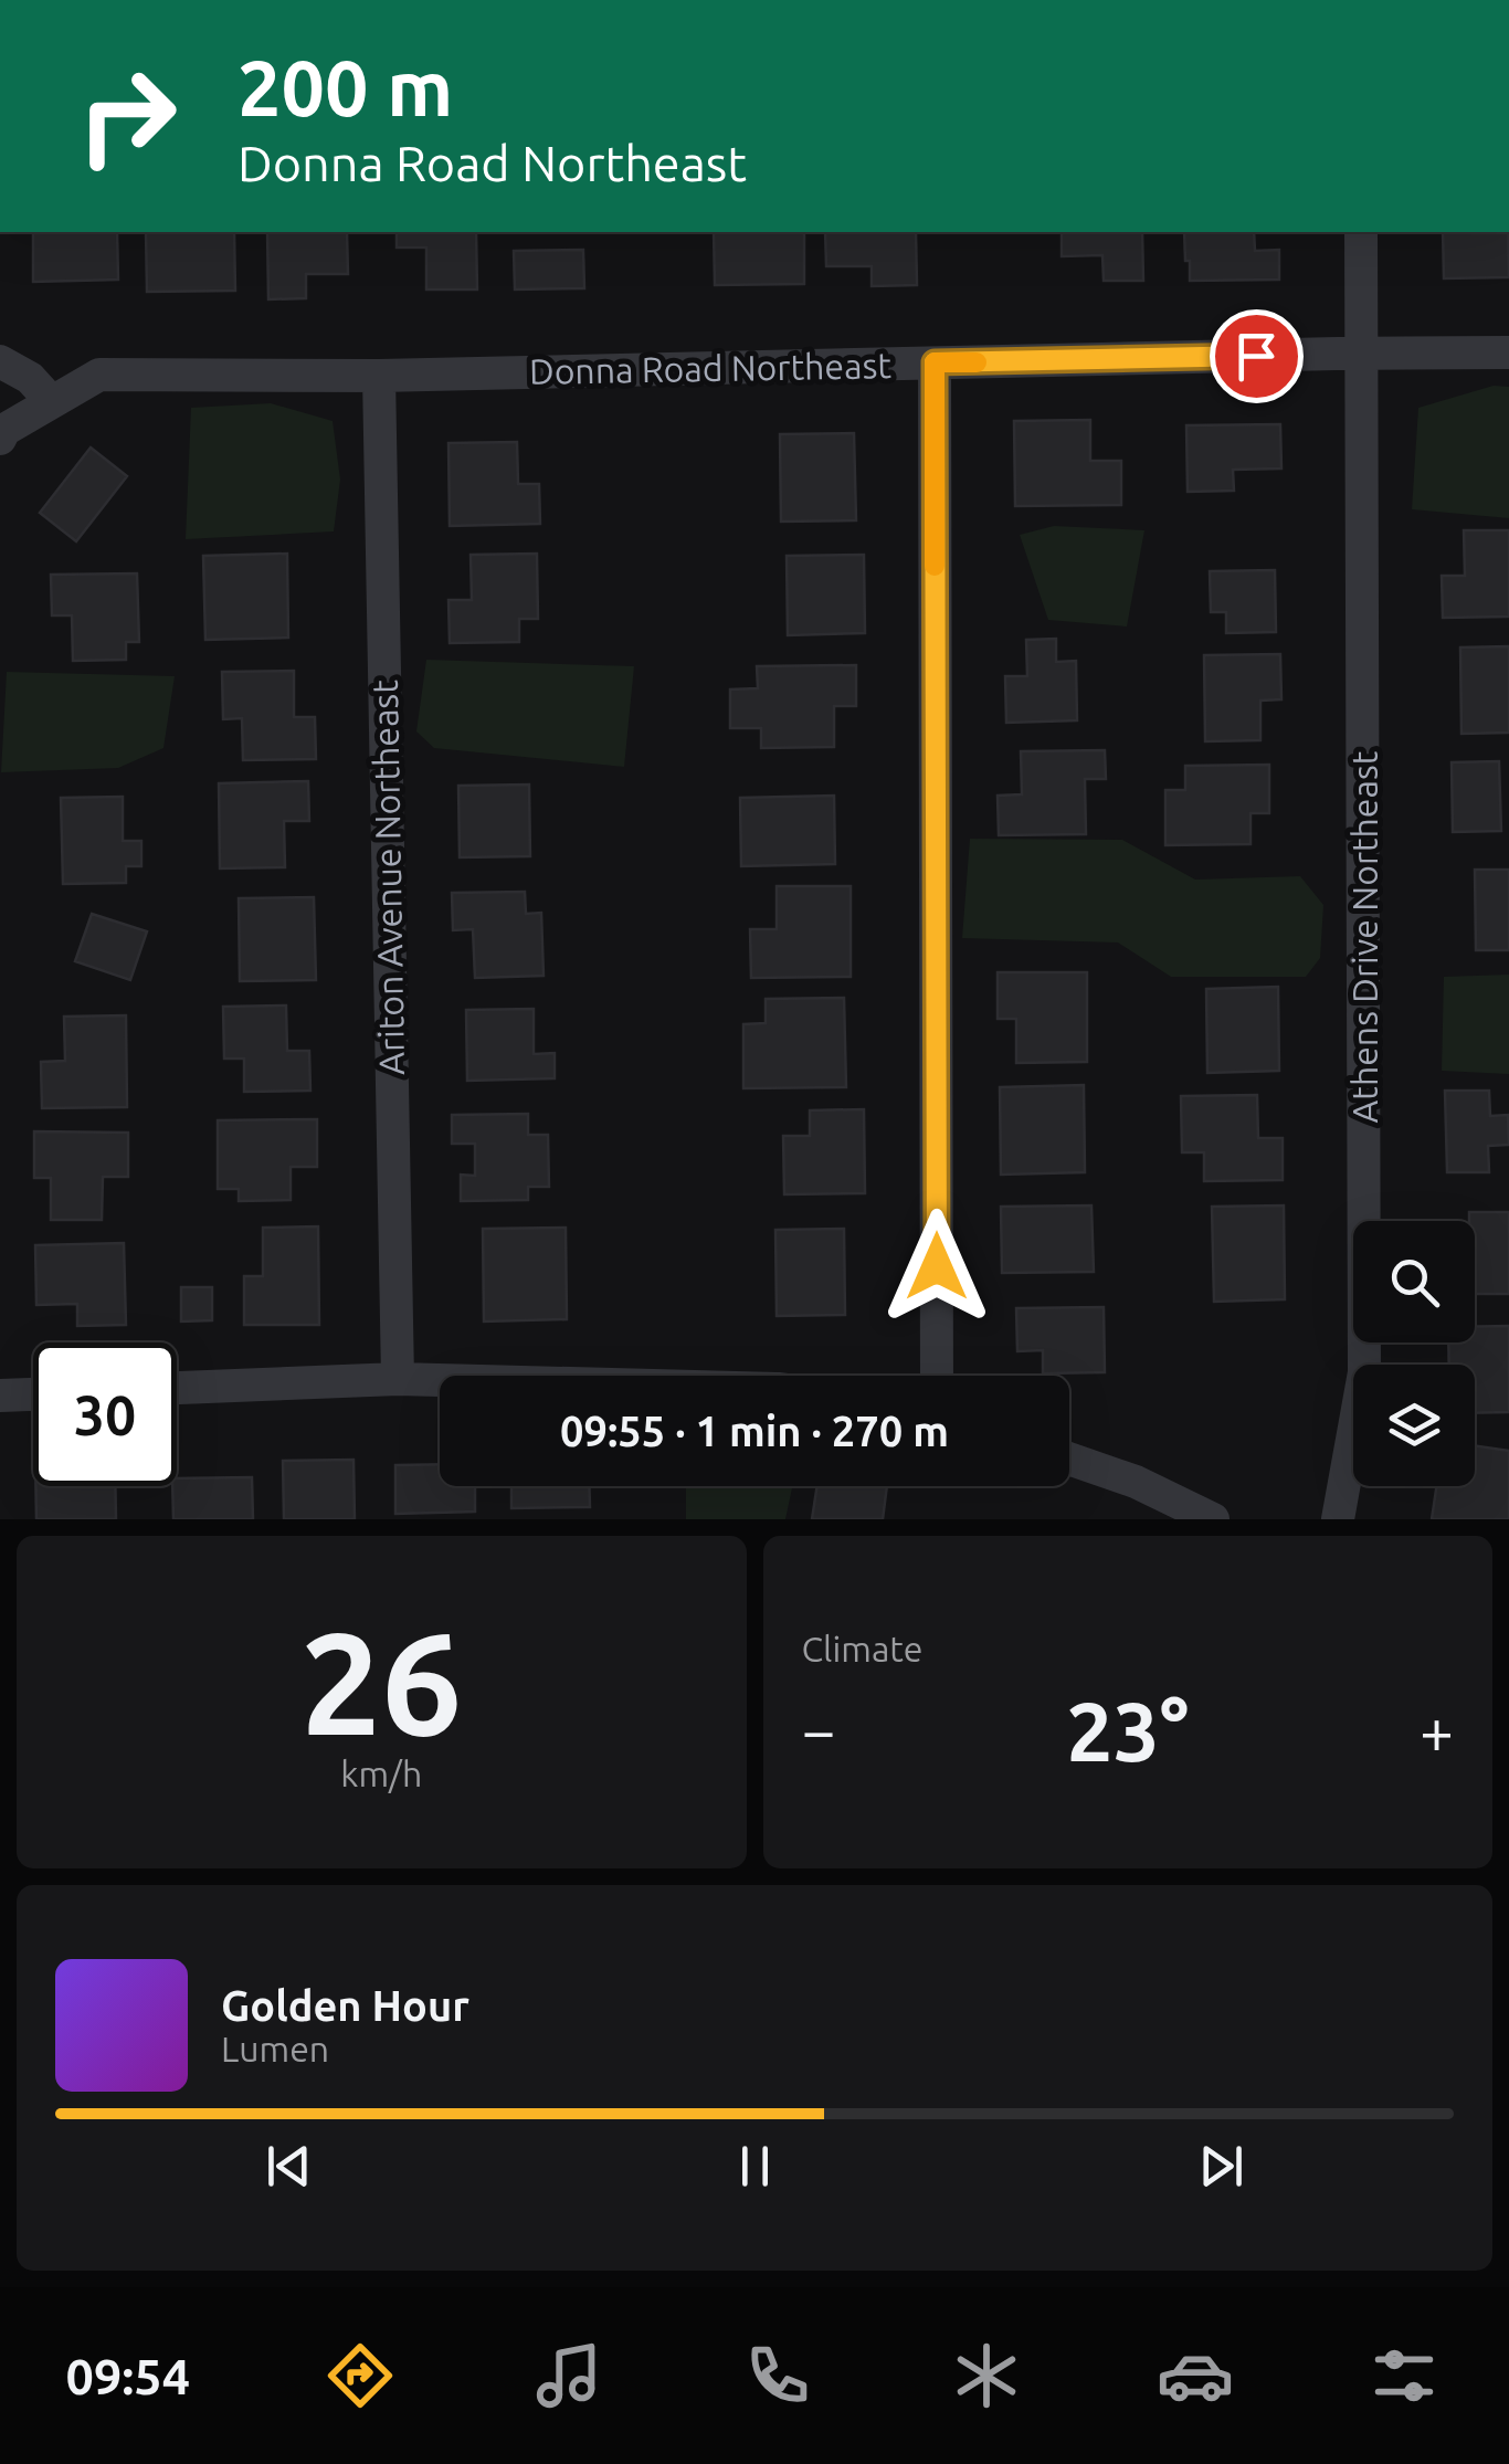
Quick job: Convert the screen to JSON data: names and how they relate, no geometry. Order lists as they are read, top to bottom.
{
  "streets": {
    "street": ["Donna Road Northeast", "Ariton Avenue Northeast", "Athens Drive Northeast"]
  },
  "crossings": [
    ["Donna Road Northeast", "Ariton Avenue Northeast"],
    ["Donna Road Northeast", "Athens Drive Northeast"]
  ],
  "page": {
    "turn": ["200 m", "Donna Road Northeast"],
    "limit": "30",
    "trip": "09:55 · 1 min · 270 m",
    "tile": [
      ["26", "km/h"],
      "Climate"
    ],
    "heat": ["−", "23°", "+"],
    "song": ["Golden Hour", "Lumen"],
    "tabs": "09:54"
  }
}
